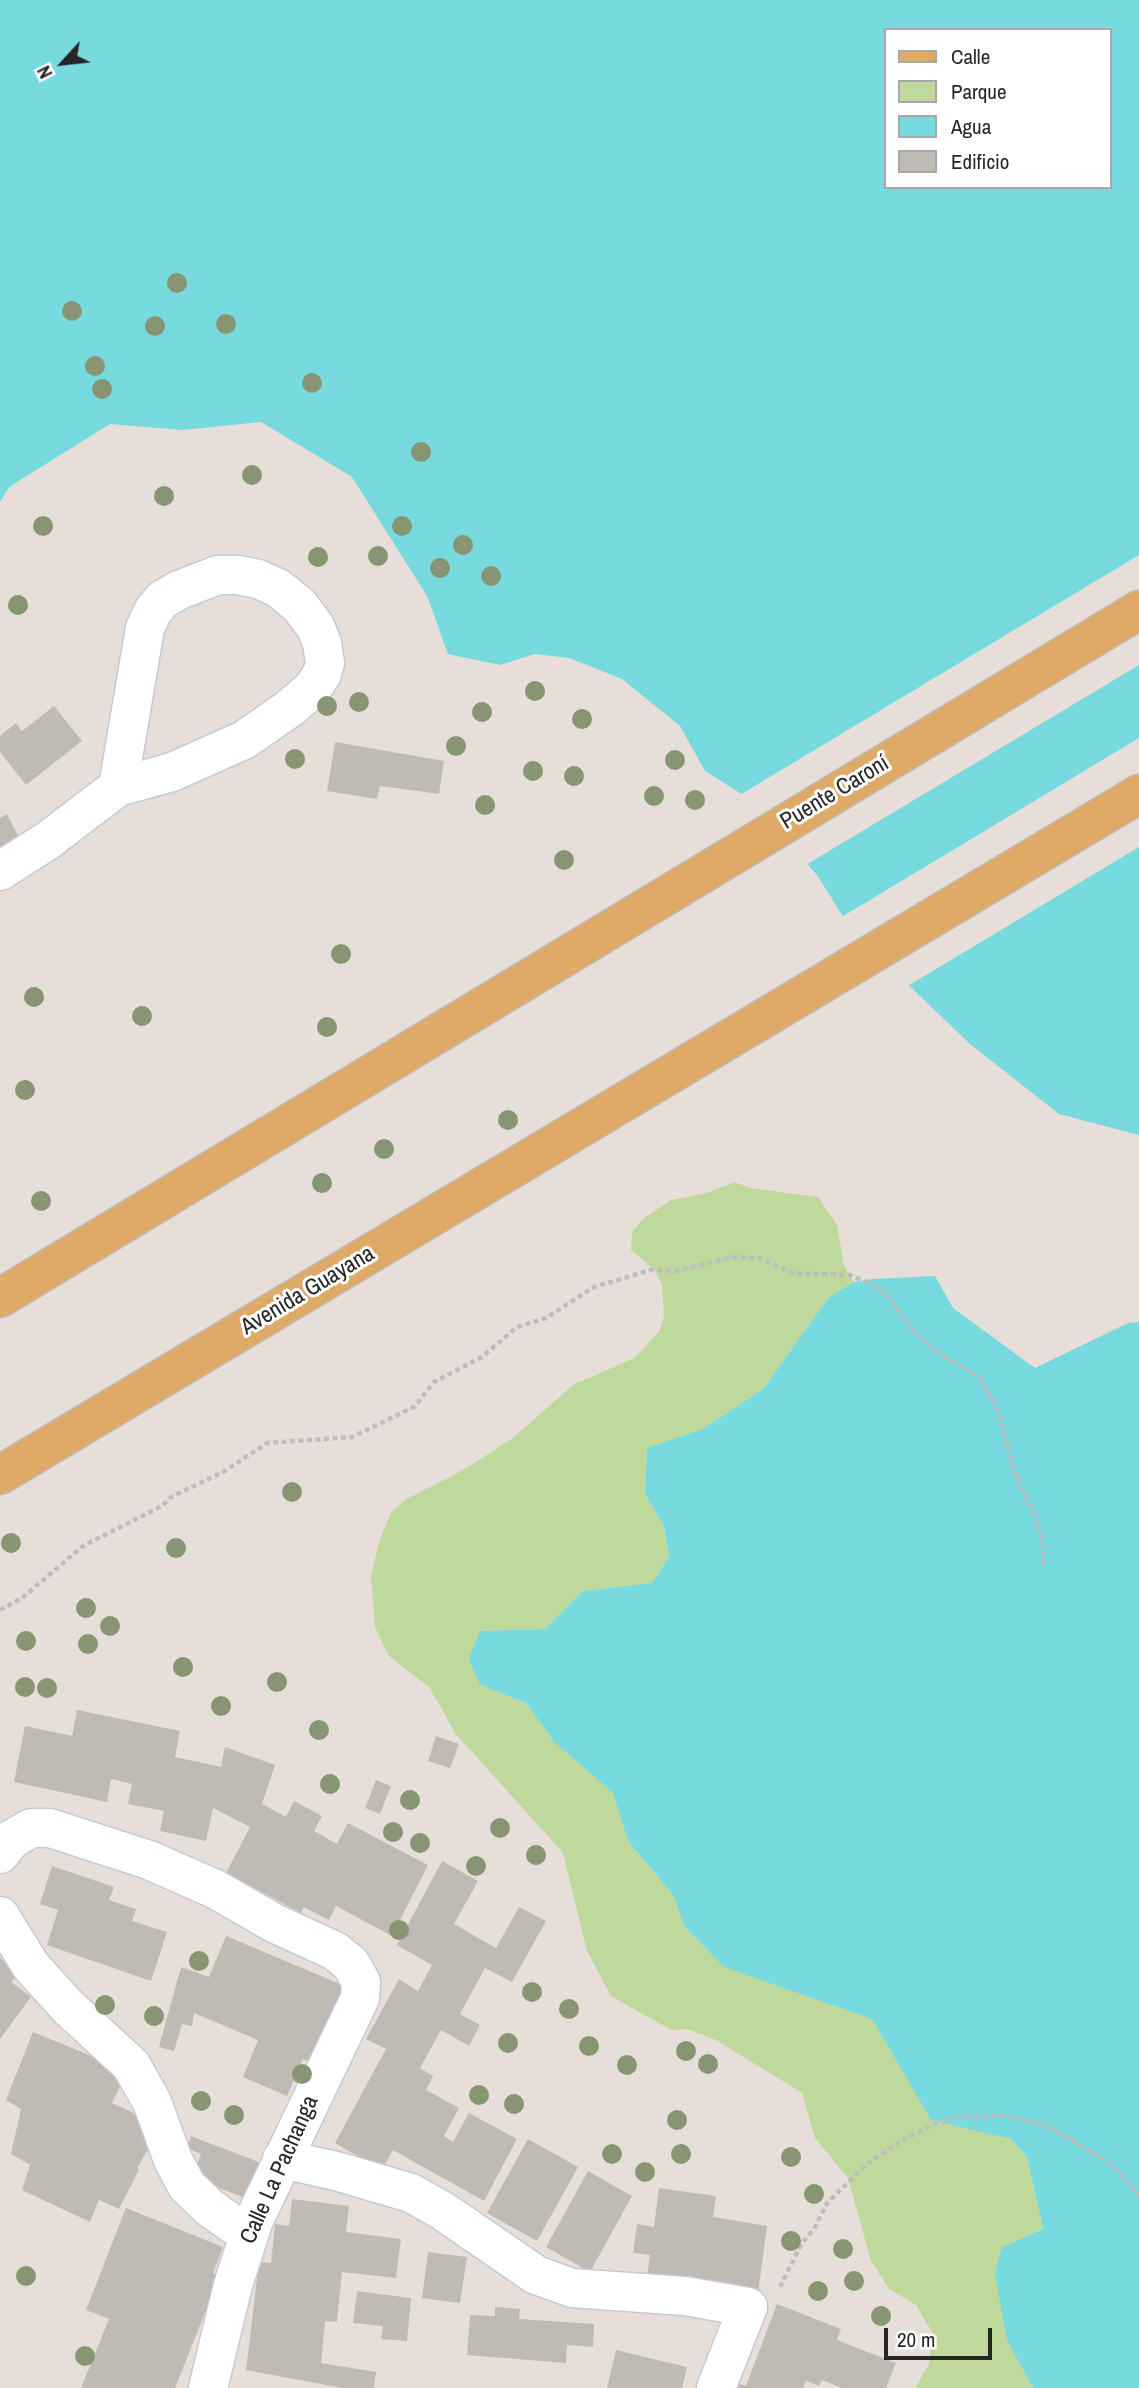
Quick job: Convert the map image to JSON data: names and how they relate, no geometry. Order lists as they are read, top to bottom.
{
  "streets": {
    "main road": ["Puente Caroní", "Avenida Guayana"],
    "street": ["Calle La Pachanga"]
  },
  "legend": [
    "Calle",
    "Parque",
    "Agua",
    "Edificio"
  ],
  "scale_bar": "20 m",
  "north": "bottom left"
}
